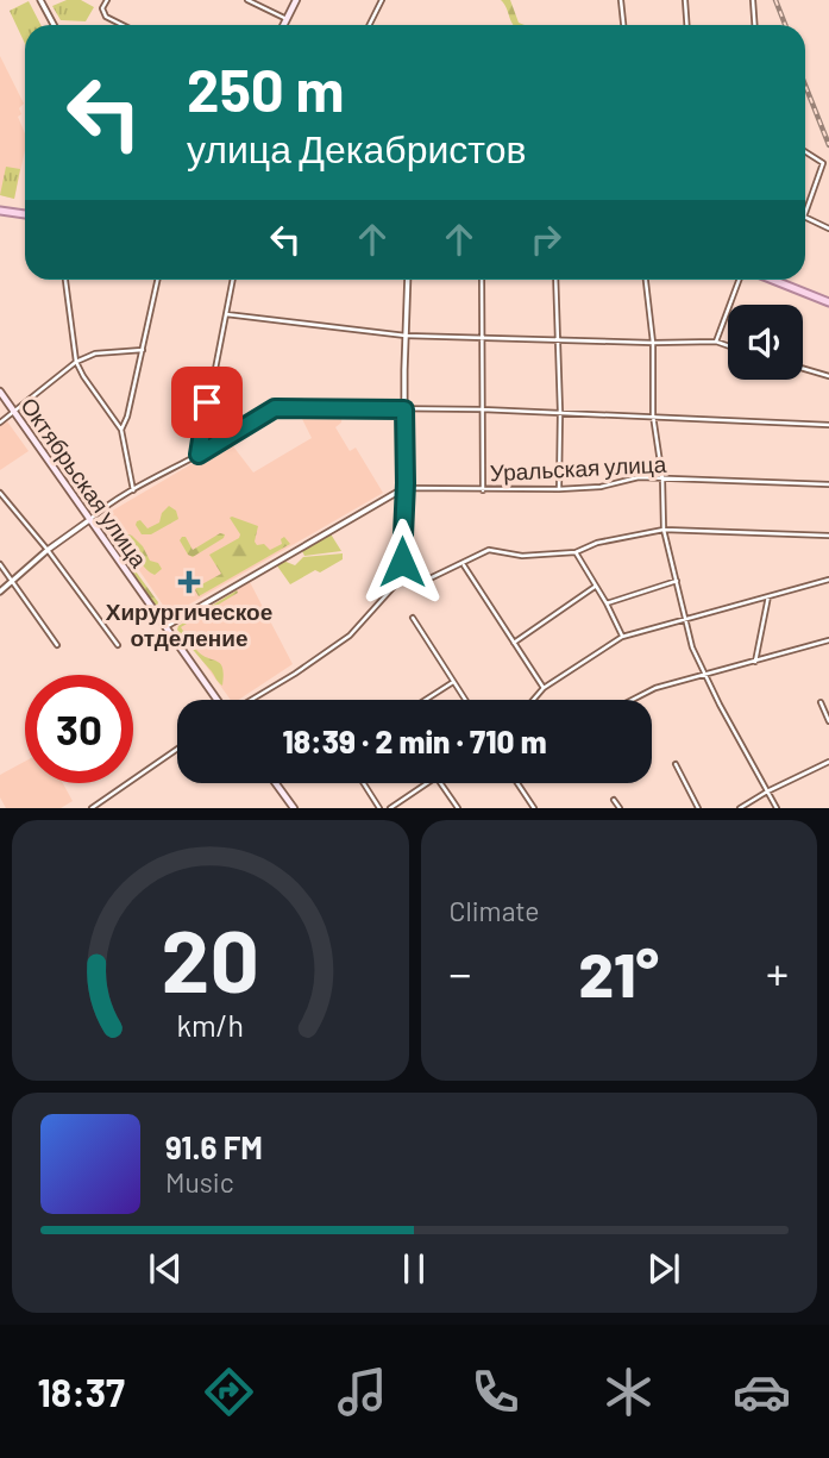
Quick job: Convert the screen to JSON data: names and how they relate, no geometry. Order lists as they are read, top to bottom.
{
  "streets": {
    "main road": ["Октябрьская улица"],
    "street": ["Уральская улица"]
  },
  "places": {
    "health": ["Хирургическое отделение"]
  },
  "page": {
    "turn": ["250 m", "улица Декабристов"],
    "limit": "30",
    "trip": "18:39 · 2 min · 710 m",
    "tile": "Climate",
    "heat": ["−", "21°", "+"],
    "song": ["91.6 FM", "Music"],
    "tabs": "18:37",
    "gauge": ["20", "km/h"]
  }
}
